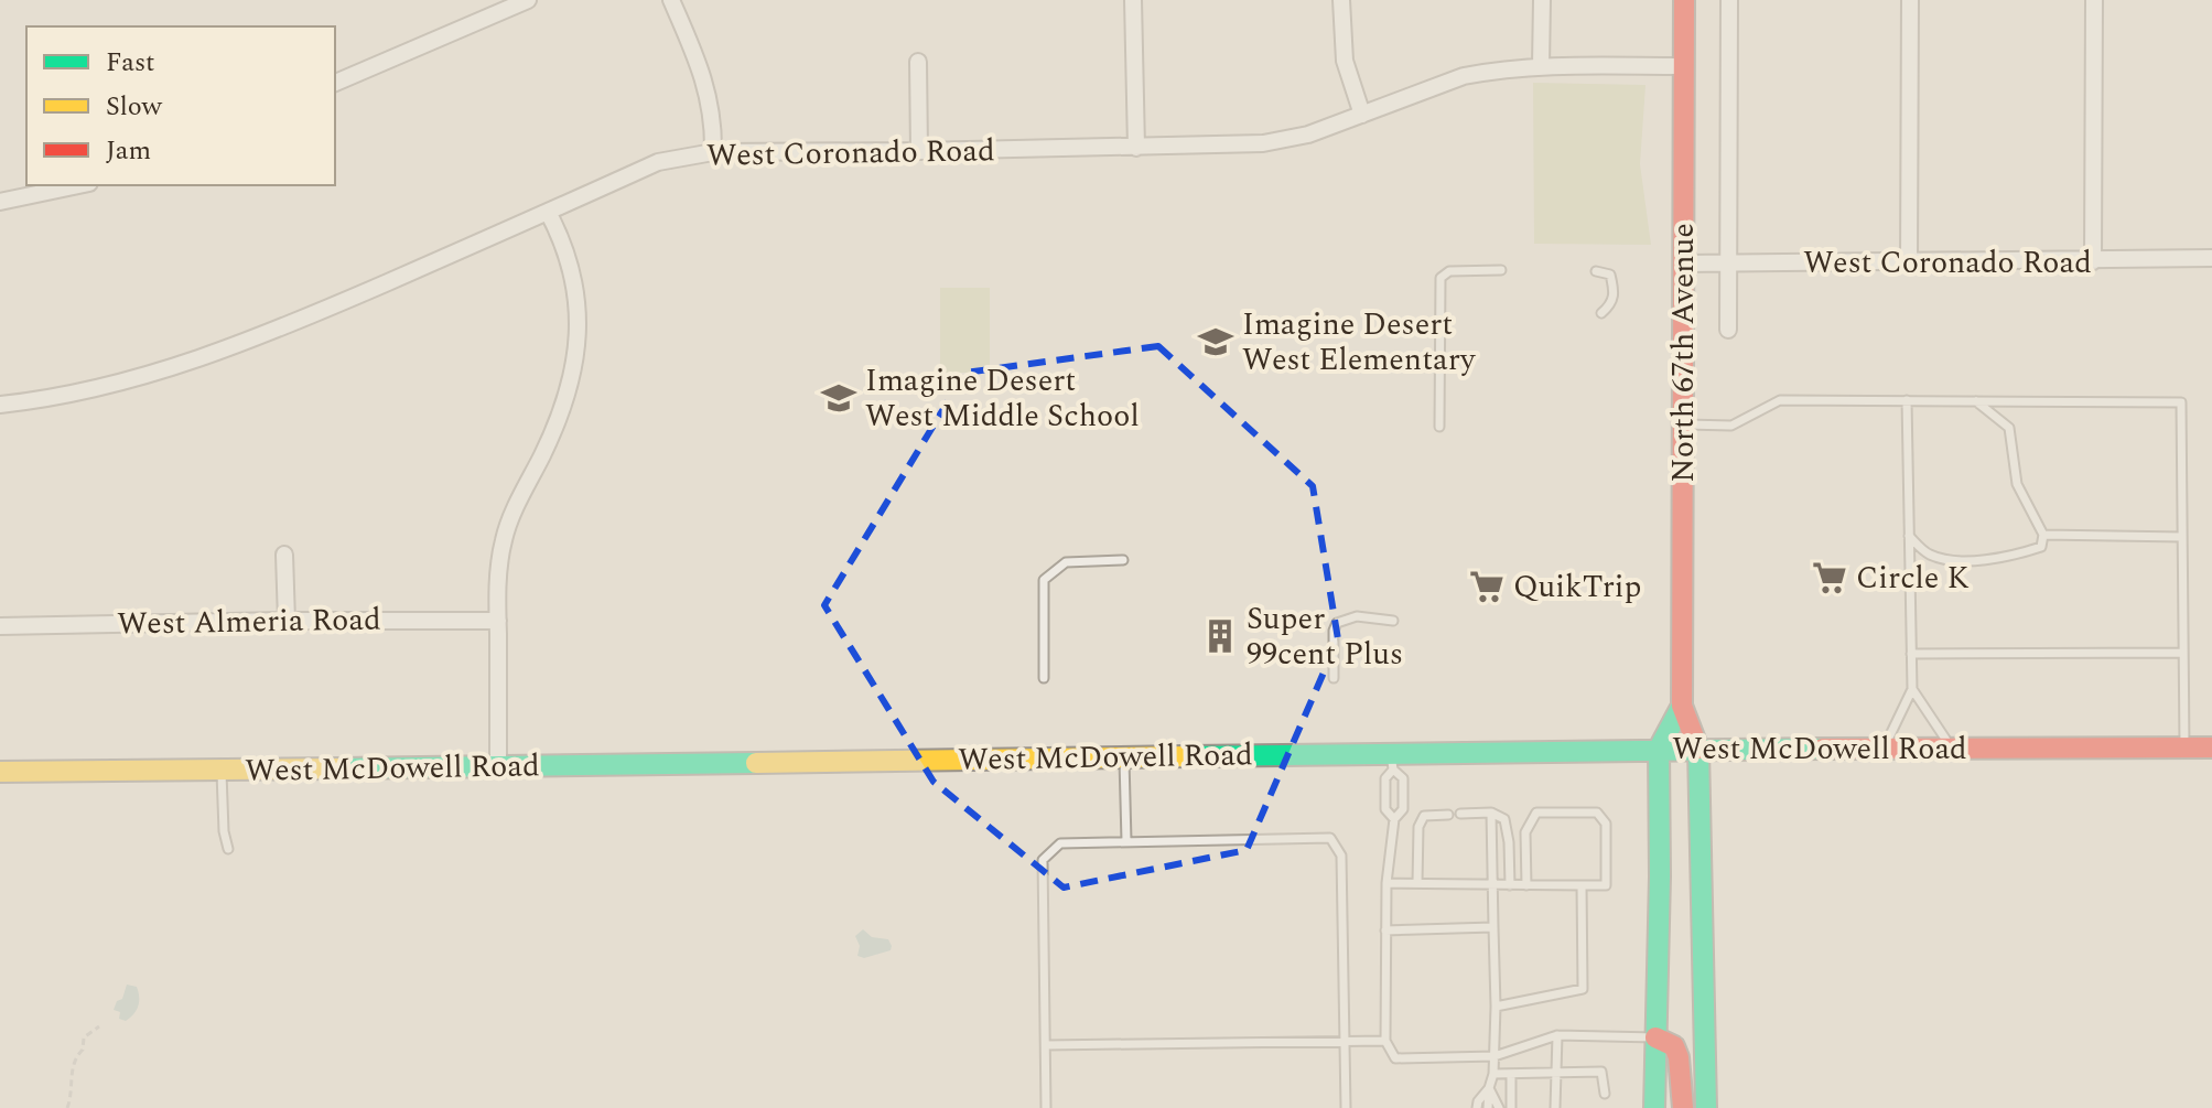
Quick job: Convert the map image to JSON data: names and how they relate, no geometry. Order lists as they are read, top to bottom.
{
  "streets": {
    "main road": ["North 67th Avenue", "West McDowell Road"],
    "street": ["West Coronado Road", "West Almeria Road"]
  },
  "crossings": [
    ["West Coronado Road", "North 67th Avenue"],
    ["North 67th Avenue", "West McDowell Road"]
  ],
  "places": {
    "school or university": ["Imagine Desert West Elementary", "Imagine Desert West Middle School"],
    "supermarket": ["Circle K", "QuikTrip"],
    "building": ["Super 99cent Plus"]
  },
  "legend": ["Fast", "Slow", "Jam"]
}
